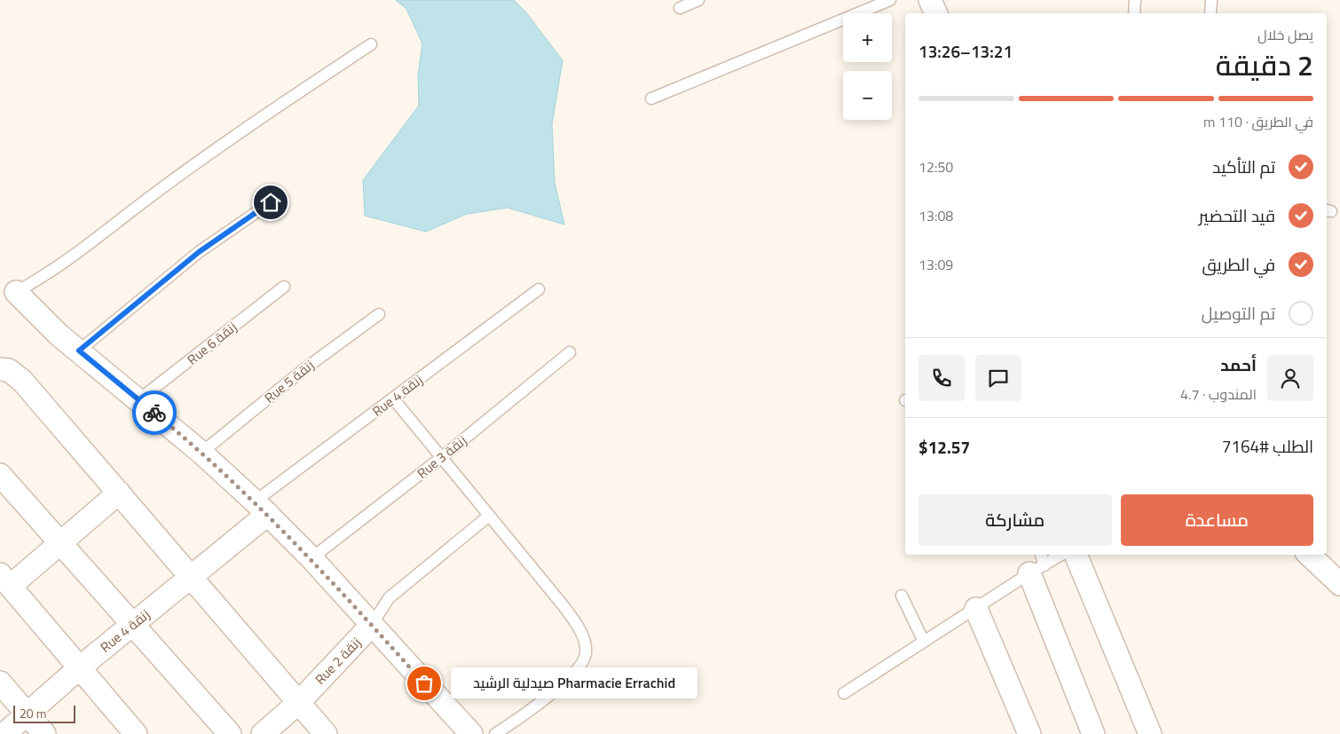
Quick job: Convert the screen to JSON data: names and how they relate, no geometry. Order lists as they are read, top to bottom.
{
  "streets": {
    "street": ["Rue 4 زنقة", "Rue 2 زنقة"],
    "lane": ["Rue 6 زنقة", "Rue 5 زنقة", "Rue 3 زنقة"]
  },
  "places": ["Pharmacie Errachid صيدلية الرشيد"],
  "scale_bar": "20 m",
  "page": {
    "map_buttons": ["+", "−"],
    "heading": ["2 دقيقة", "يصل خلال", "13:21–13:26"],
    "panel": [
      "أحمد",
      "المندوب · 4.7",
      "الطلب #7164",
      "$12.57"
    ],
    "bar": "في الطريق · 110 m",
    "list": [
      ["تم التأكيد", "12:50"],
      ["قيد التحضير", "13:08"],
      ["في الطريق", "13:09"],
      "تم التوصيل"
    ],
    "buttons": ["مساعدة", "مشاركة"],
    "bubble": "Pharmacie Errachid صيدلية الرشيد",
    "scale": "20 m"
  }
}
